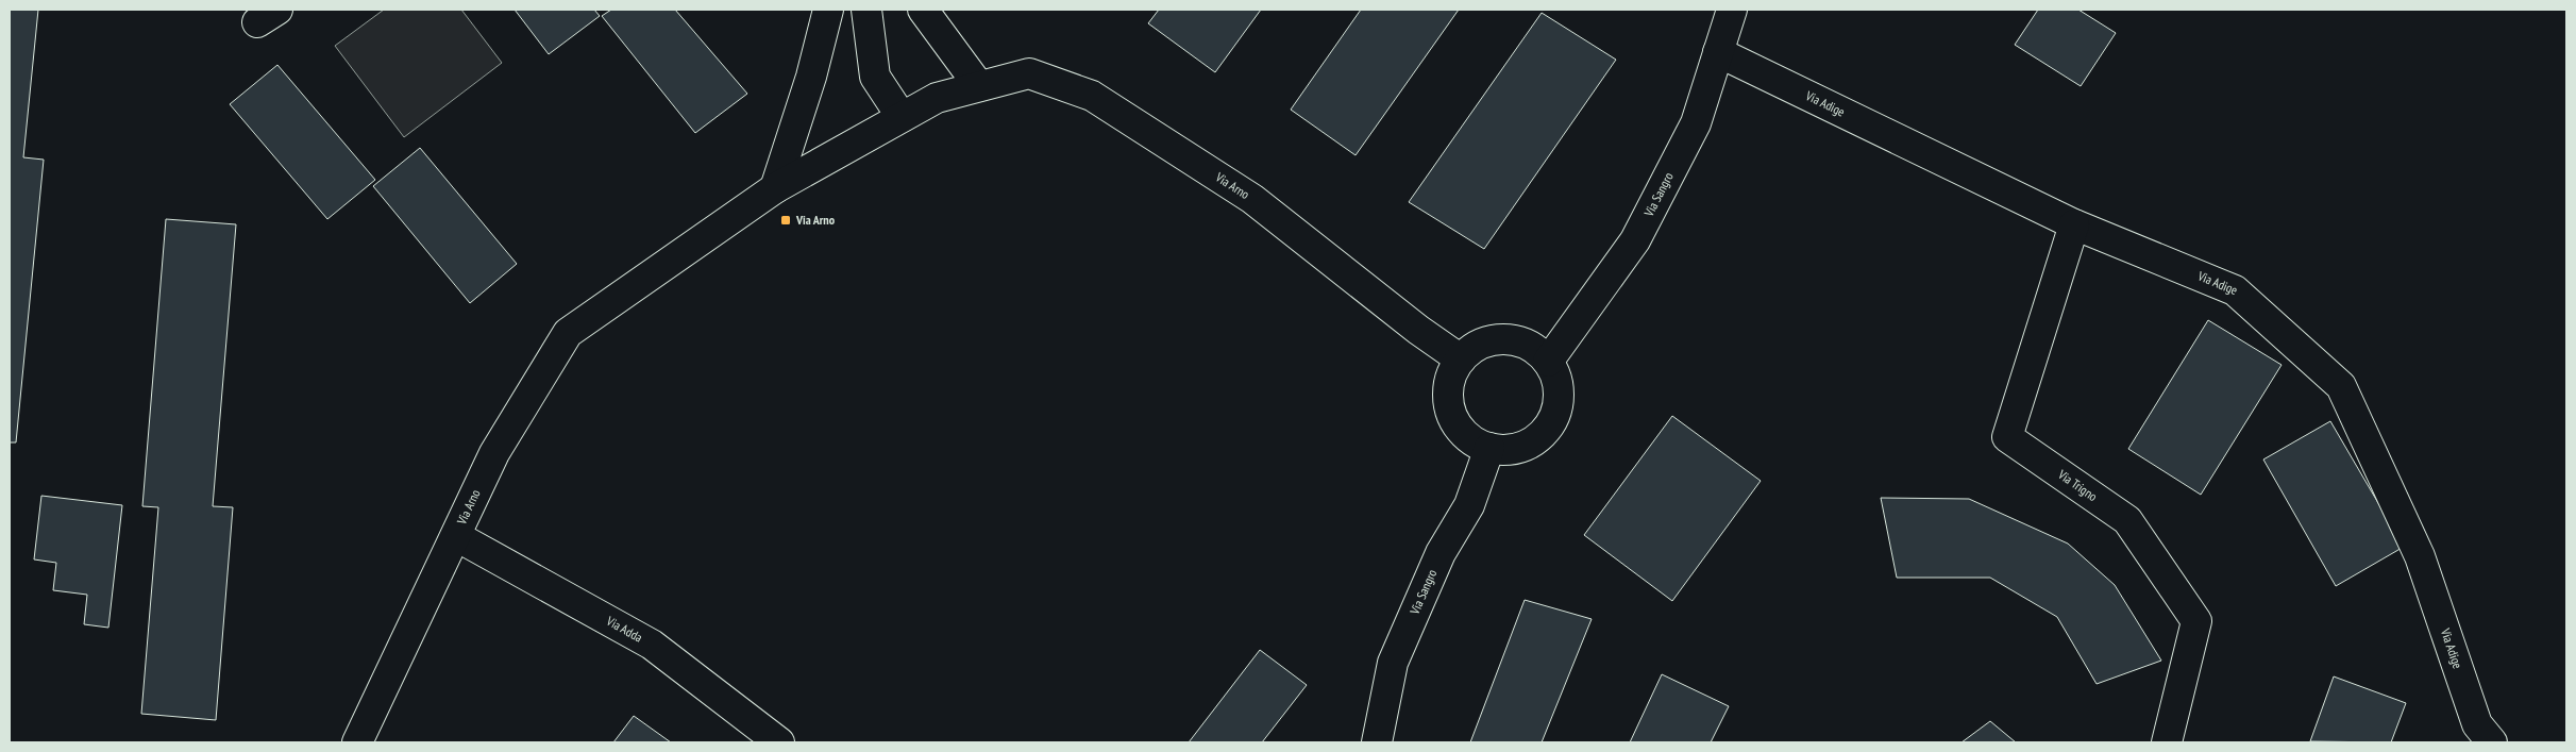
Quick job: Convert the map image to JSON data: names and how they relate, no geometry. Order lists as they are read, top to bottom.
{
  "streets": {
    "street": [
      "Via Adige",
      "Via Arno",
      "Via Sangro",
      "Via Trigno",
      "Via Adda"
    ]
  },
  "crossings": [
    ["Via Adige", "Via Sangro"],
    ["Via Adige", "Via Trigno"],
    ["Via Arno", "Via Sangro"],
    ["Via Arno", "Via Adda"]
  ],
  "places": {
    "transit": ["Via Arno"]
  }
}
